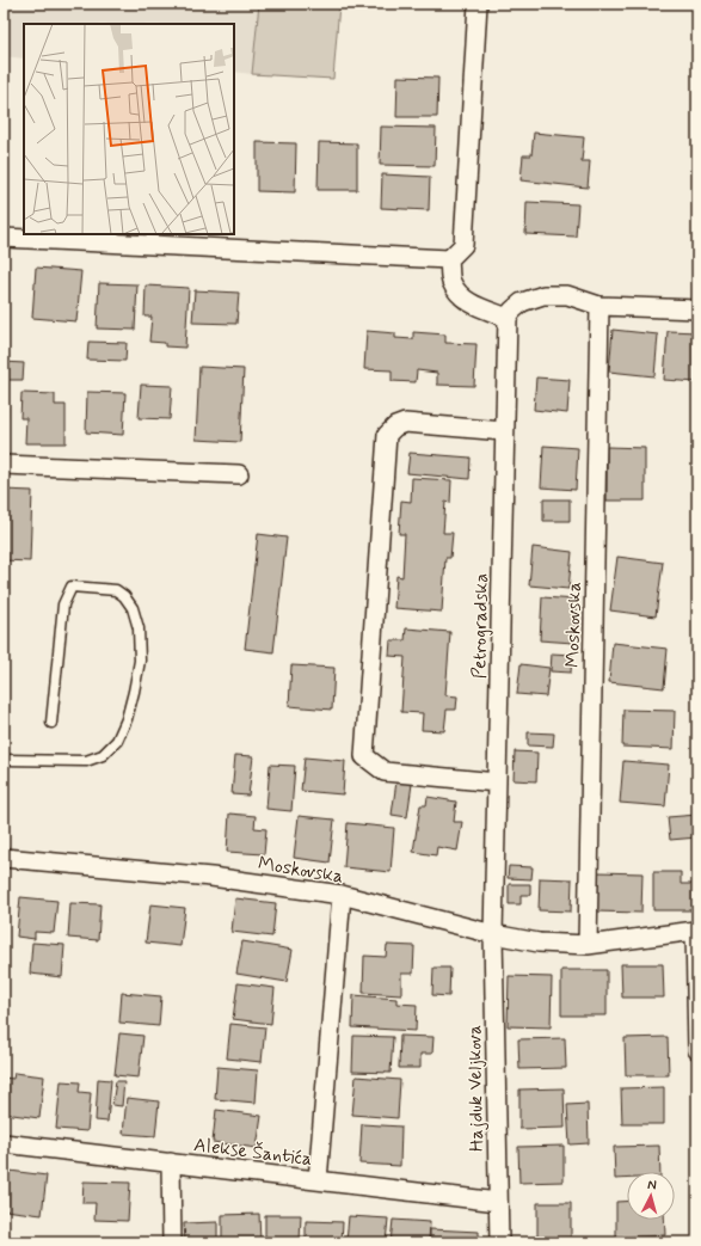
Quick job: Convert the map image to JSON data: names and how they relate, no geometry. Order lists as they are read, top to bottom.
{
  "streets": {
    "street": [
      "Moskovska",
      "Petrogradska",
      "Hajduk Veljkova",
      "Alekse Šantića"
    ]
  },
  "crossings": [
    ["Moskovska", "Petrogradska"],
    ["Moskovska", "Hajduk Veljkova"],
    ["Petrogradska", "Hajduk Veljkova"],
    ["Hajduk Veljkova", "Alekse Šantića"]
  ],
  "north": "top"
}
